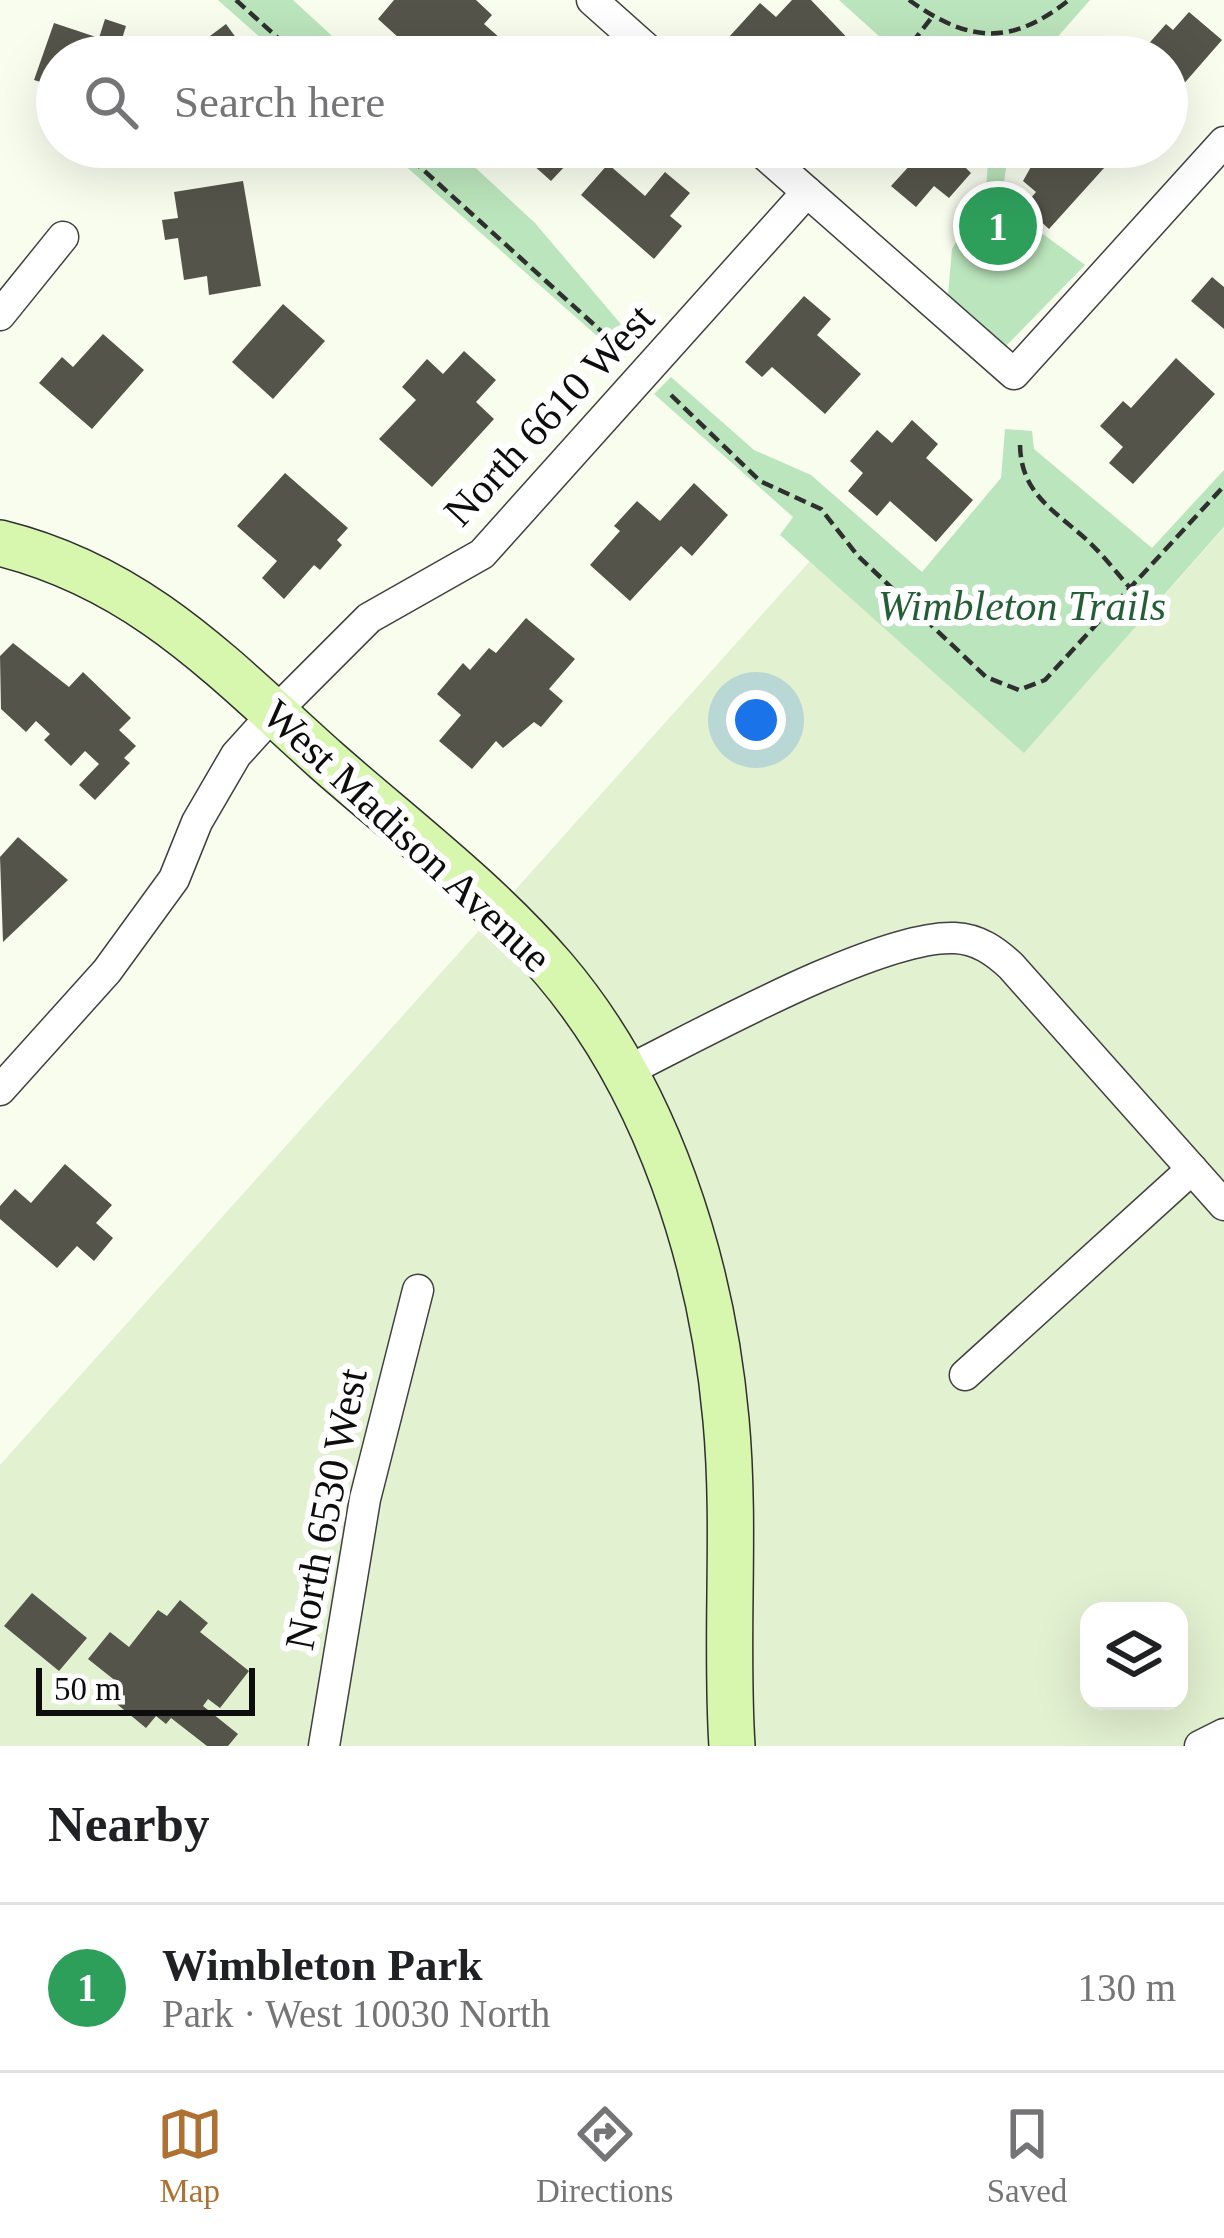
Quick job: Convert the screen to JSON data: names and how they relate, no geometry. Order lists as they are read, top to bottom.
{
  "streets": {
    "street": ["North 6610 West", "West Madison Avenue", "North 6530 West"]
  },
  "crossings": [
    ["North 6610 West", "West Madison Avenue"]
  ],
  "parks": ["Wimbleton Trails"],
  "scale_bar": "50 m",
  "page": {
    "search": "Search here",
    "pins": "1",
    "scale": "50 m",
    "heading": "Nearby",
    "list": [
      {
        "mark": "1",
        "name": "Wimbleton Park",
        "note": "Park · West 10030 North",
        "value": "130 m"
      }
    ],
    "nav": ["Map", "Directions", "Saved"]
  }
}
